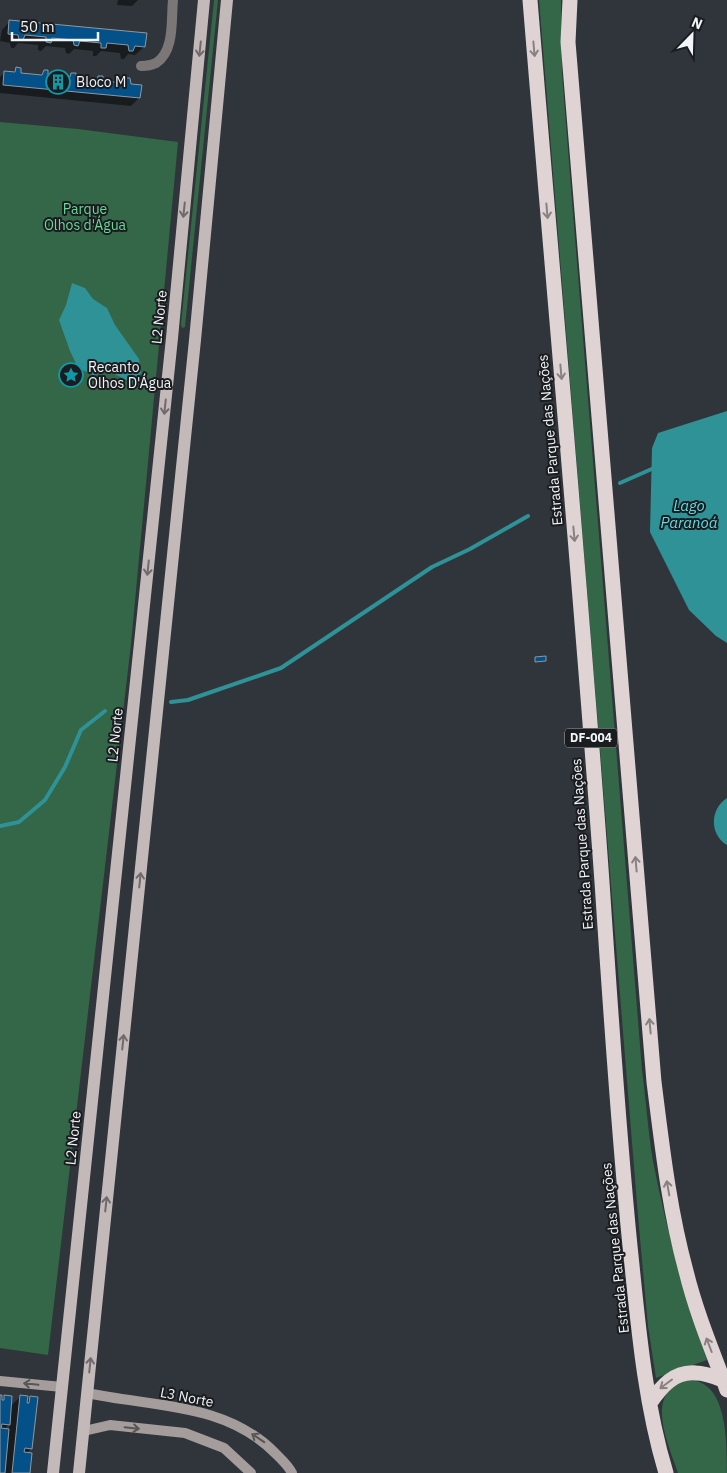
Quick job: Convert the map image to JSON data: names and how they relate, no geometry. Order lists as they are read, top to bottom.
{
  "streets": {
    "highway": ["Estrada Parque das Nações", "DF-004"],
    "main road": ["L2 Norte", "L3 Norte"]
  },
  "water": ["Lago Paranoá"],
  "parks": ["Parque Olhos d'Água"],
  "places": {
    "building": ["Bloco M"],
    "place": ["Recanto Olhos D'Água"]
  },
  "scale_bar": "50 m",
  "north": "top right"
}
